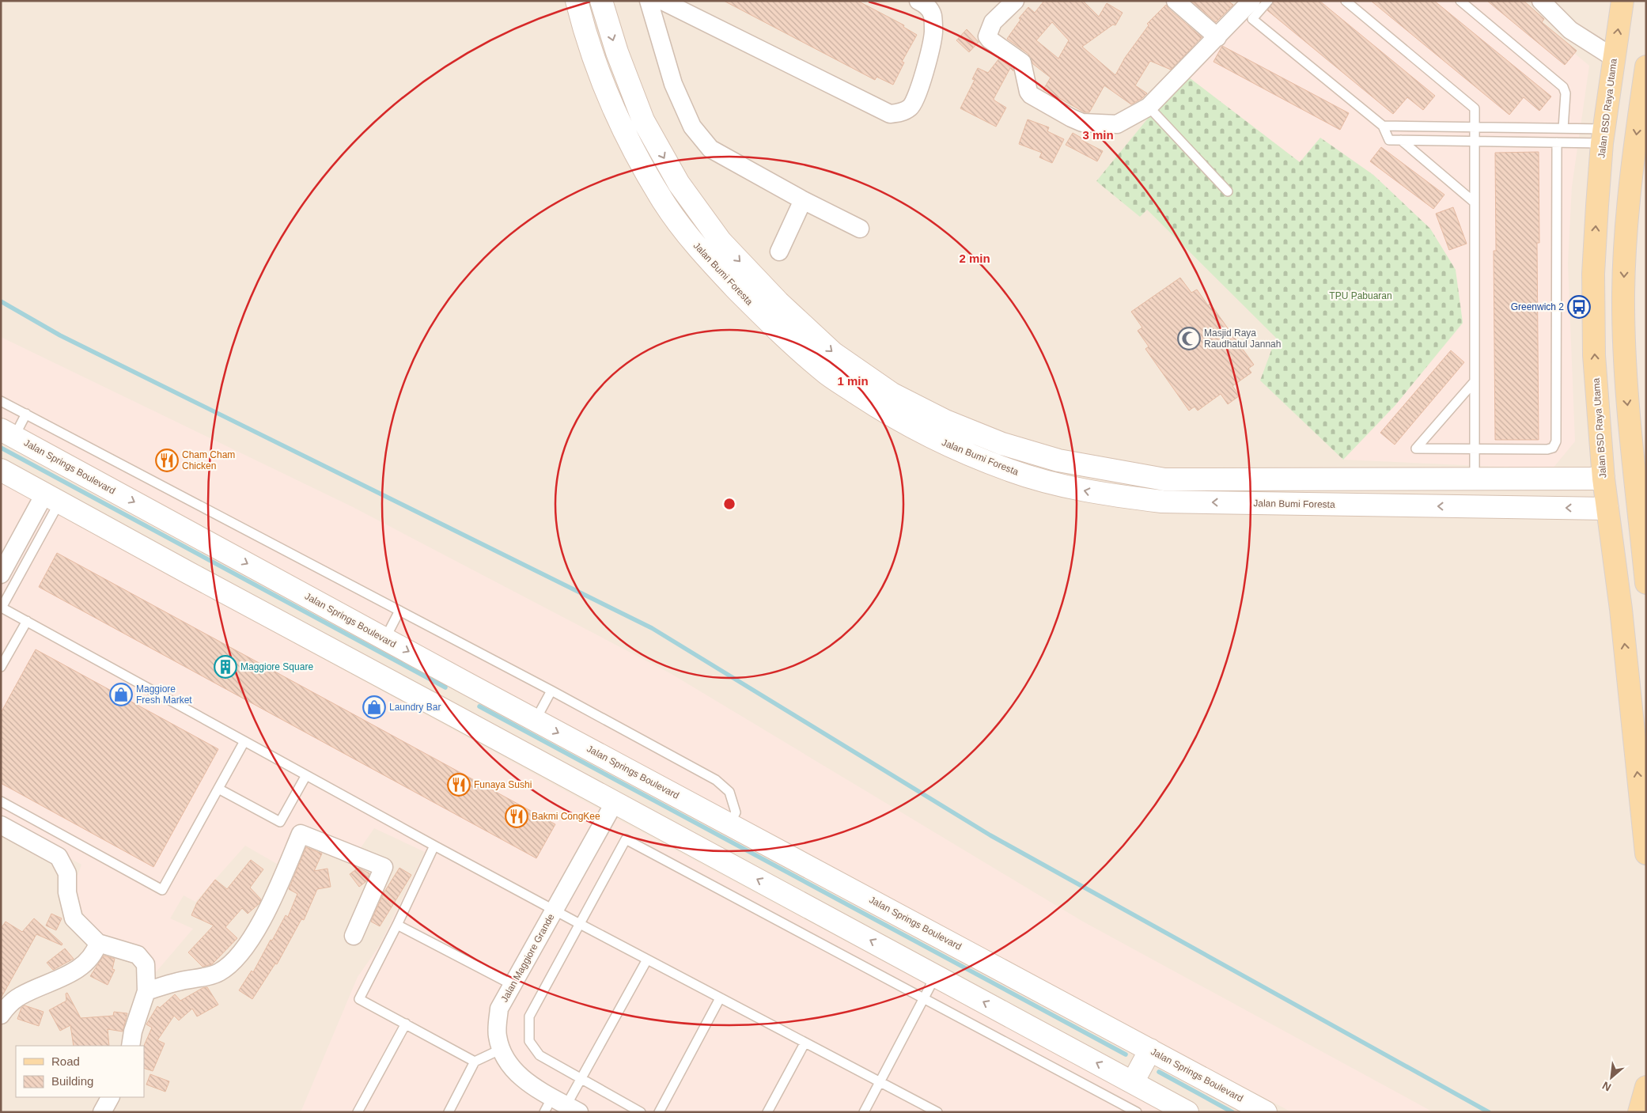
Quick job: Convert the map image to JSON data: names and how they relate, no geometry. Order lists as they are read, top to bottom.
{
  "streets": {
    "main road": ["Jalan BSD Raya Utama", "Jalan Bumi Foresta", "Jalan Springs Boulevard"],
    "street": ["Jalan Maggiore Grande"]
  },
  "crossings": [
    ["Jalan BSD Raya Utama", "Jalan Bumi Foresta"]
  ],
  "parks": ["TPU Pabuaran"],
  "places": {
    "bus stop": ["Greenwich 2"],
    "mosque": ["Masjid Raya Raudhatul Jannah"],
    "restaurant": ["Cham Cham Chicken", "Funaya Sushi", "Bakmi CongKee"],
    "building": ["Maggiore Square"],
    "shop": ["Maggiore Fresh Market", "Laundry Bar"]
  },
  "legend": ["Road", "Building"],
  "north": "bottom left",
  "rings": ["3 min", "2 min", "1 min"]
}
